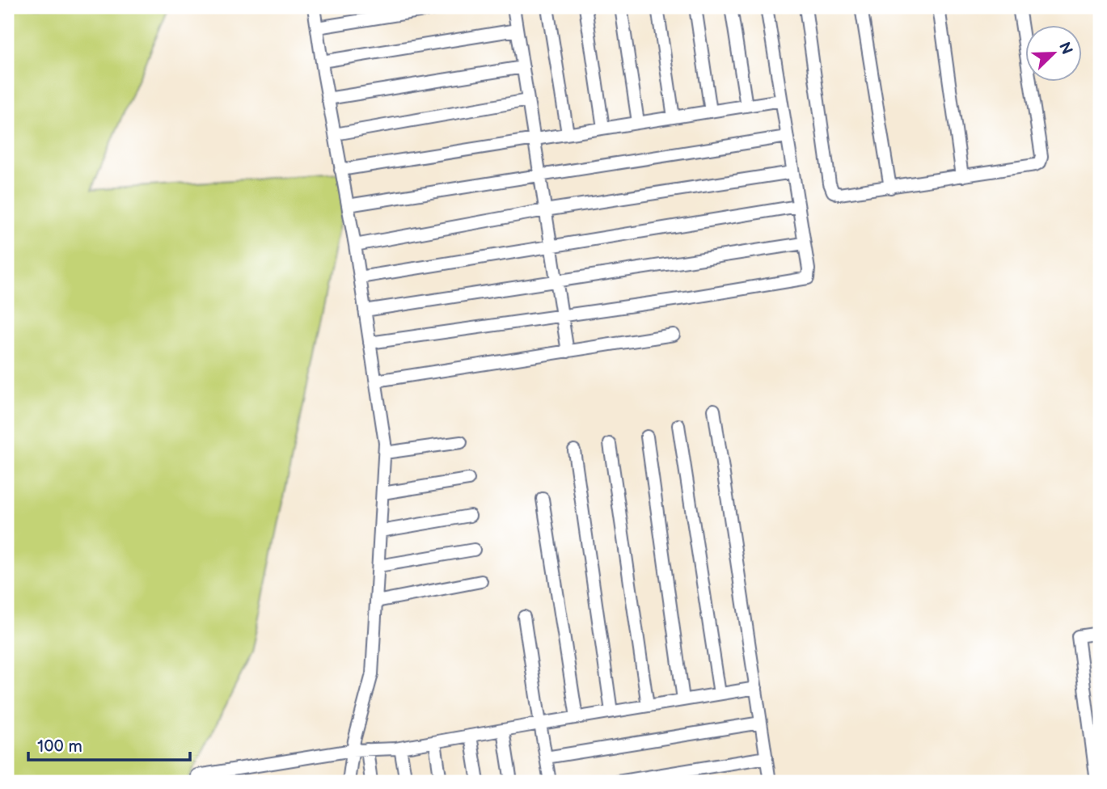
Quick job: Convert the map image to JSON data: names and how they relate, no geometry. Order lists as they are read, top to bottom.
{
  "scale_bar": "100 m",
  "north": "top right"
}
